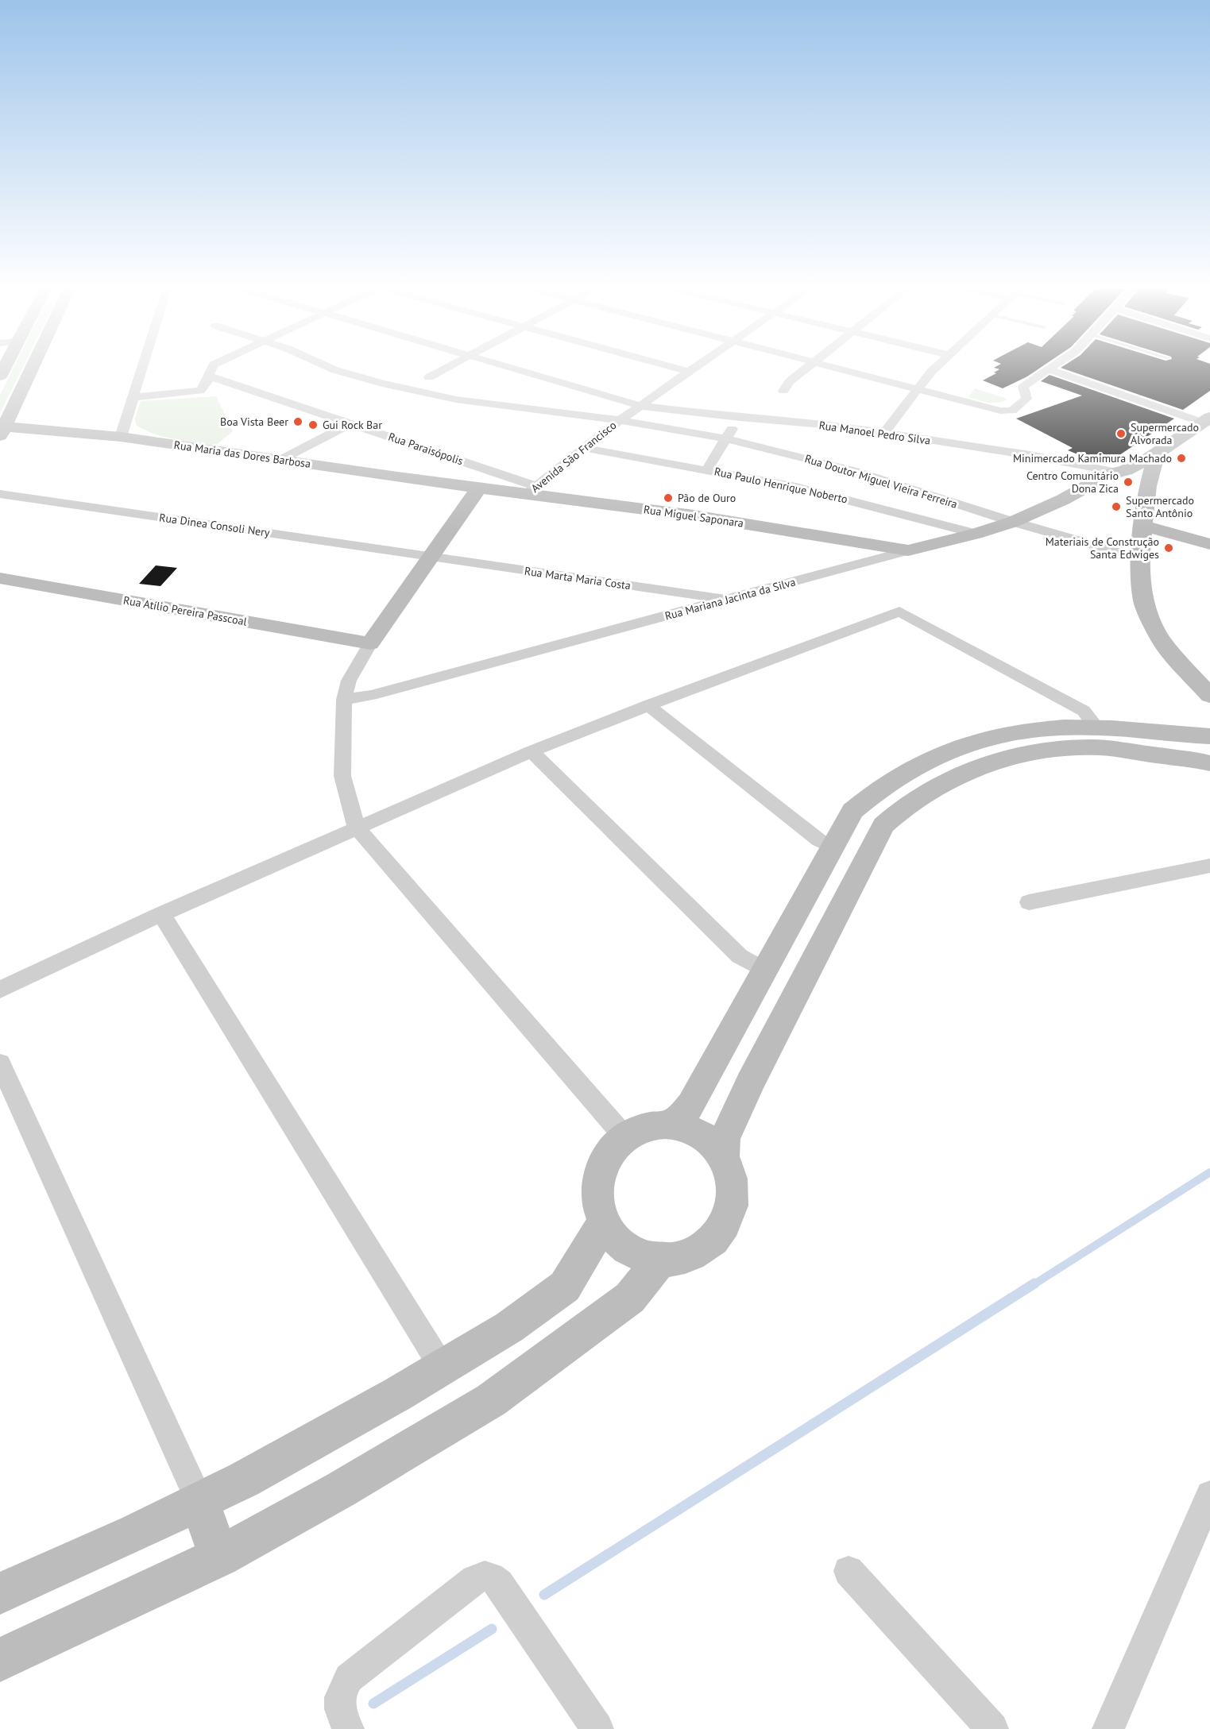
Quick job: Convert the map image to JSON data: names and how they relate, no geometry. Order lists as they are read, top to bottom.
{
  "streets": {
    "street": [
      "Rua Manoel Pedro Silva",
      "Rua Paraisópolis",
      "Rua Maria das Dores Barbosa",
      "Avenida São Francisco",
      "Rua Doutor Miguel Vieira Ferreira",
      "Rua Paulo Henrique Noberto",
      "Rua Miguel Saponara",
      "Rua Dinea Consoli Nery",
      "Rua Marta Maria Costa",
      "Rua Mariana Jacinta da Silva",
      "Rua Atílio Pereira Passcoal"
    ]
  },
  "crossings": [
    ["Rua Manoel Pedro Silva", "Avenida São Francisco"],
    ["Rua Manoel Pedro Silva", "Rua Mariana Jacinta da Silva"],
    ["Rua Paraisópolis", "Avenida São Francisco"],
    ["Rua Paraisópolis", "Rua Miguel Saponara"],
    ["Rua Maria das Dores Barbosa", "Rua Miguel Saponara"],
    ["Avenida São Francisco", "Rua Doutor Miguel Vieira Ferreira"],
    ["Avenida São Francisco", "Rua Paulo Henrique Noberto"],
    ["Avenida São Francisco", "Rua Miguel Saponara"],
    ["Rua Doutor Miguel Vieira Ferreira", "Rua Mariana Jacinta da Silva"],
    ["Rua Paulo Henrique Noberto", "Rua Mariana Jacinta da Silva"],
    ["Rua Miguel Saponara", "Rua Mariana Jacinta da Silva"],
    ["Rua Dinea Consoli Nery", "Rua Marta Maria Costa"],
    ["Rua Marta Maria Costa", "Rua Mariana Jacinta da Silva"]
  ],
  "places": [
    "Boa Vista Beer",
    "Gui Rock Bar",
    "Supermercado Alvorada",
    "Minimercado Kamimura Machado",
    "Centro Comunitário Dona Zica",
    "Pão de Ouro",
    "Supermercado Santo Antônio",
    "Materiais de Construção Santa Edwiges"
  ]
}
